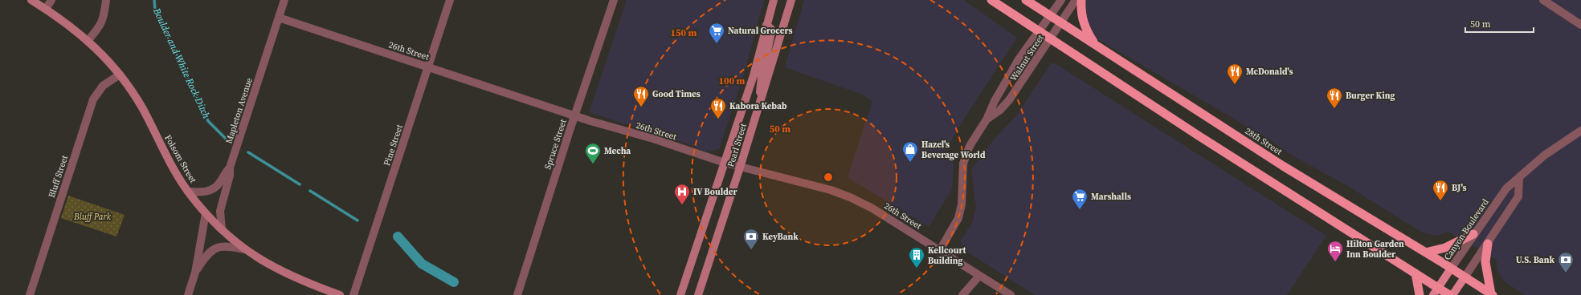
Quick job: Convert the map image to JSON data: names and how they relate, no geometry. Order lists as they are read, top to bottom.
{
  "streets": {
    "highway": ["28th Street"],
    "main road": ["Pearl Street", "Folsom Street", "Canyon Boulevard"],
    "street": [
      "26th Street",
      "Walnut Street",
      "Mapleton Avenue",
      "Spruce Street",
      "Pine Street",
      "Bluff Street"
    ]
  },
  "crossings": [
    ["26th Street", "Walnut Street"],
    ["26th Street", "Mapleton Avenue"],
    ["26th Street", "Spruce Street"],
    ["26th Street", "Pine Street"],
    ["26th Street", "Pearl Street"],
    ["Walnut Street", "28th Street"],
    ["Mapleton Avenue", "Folsom Street"],
    ["28th Street", "Canyon Boulevard"],
    ["Folsom Street", "Bluff Street"]
  ],
  "water": ["Boulder and White Rock Ditch"],
  "parks": ["Bluff Park"],
  "places": {
    "supermarket": ["Natural Grocers", "Marshalls"],
    "restaurant": [
      "McDonald's",
      "Good Times",
      "Burger King",
      "Kabora Kebab",
      "BJ's"
    ],
    "shop": ["Hazel's Beverage World"],
    "sports": ["Mecha"],
    "hospital": ["IV Boulder"],
    "bank": ["KeyBank", "U.S. Bank"],
    "hotel": ["Hilton Garden Inn Boulder"],
    "building": ["Kellcourt Building"]
  },
  "scale_bar": "50 m",
  "rings": ["150 m", "100 m", "50 m"]
}
